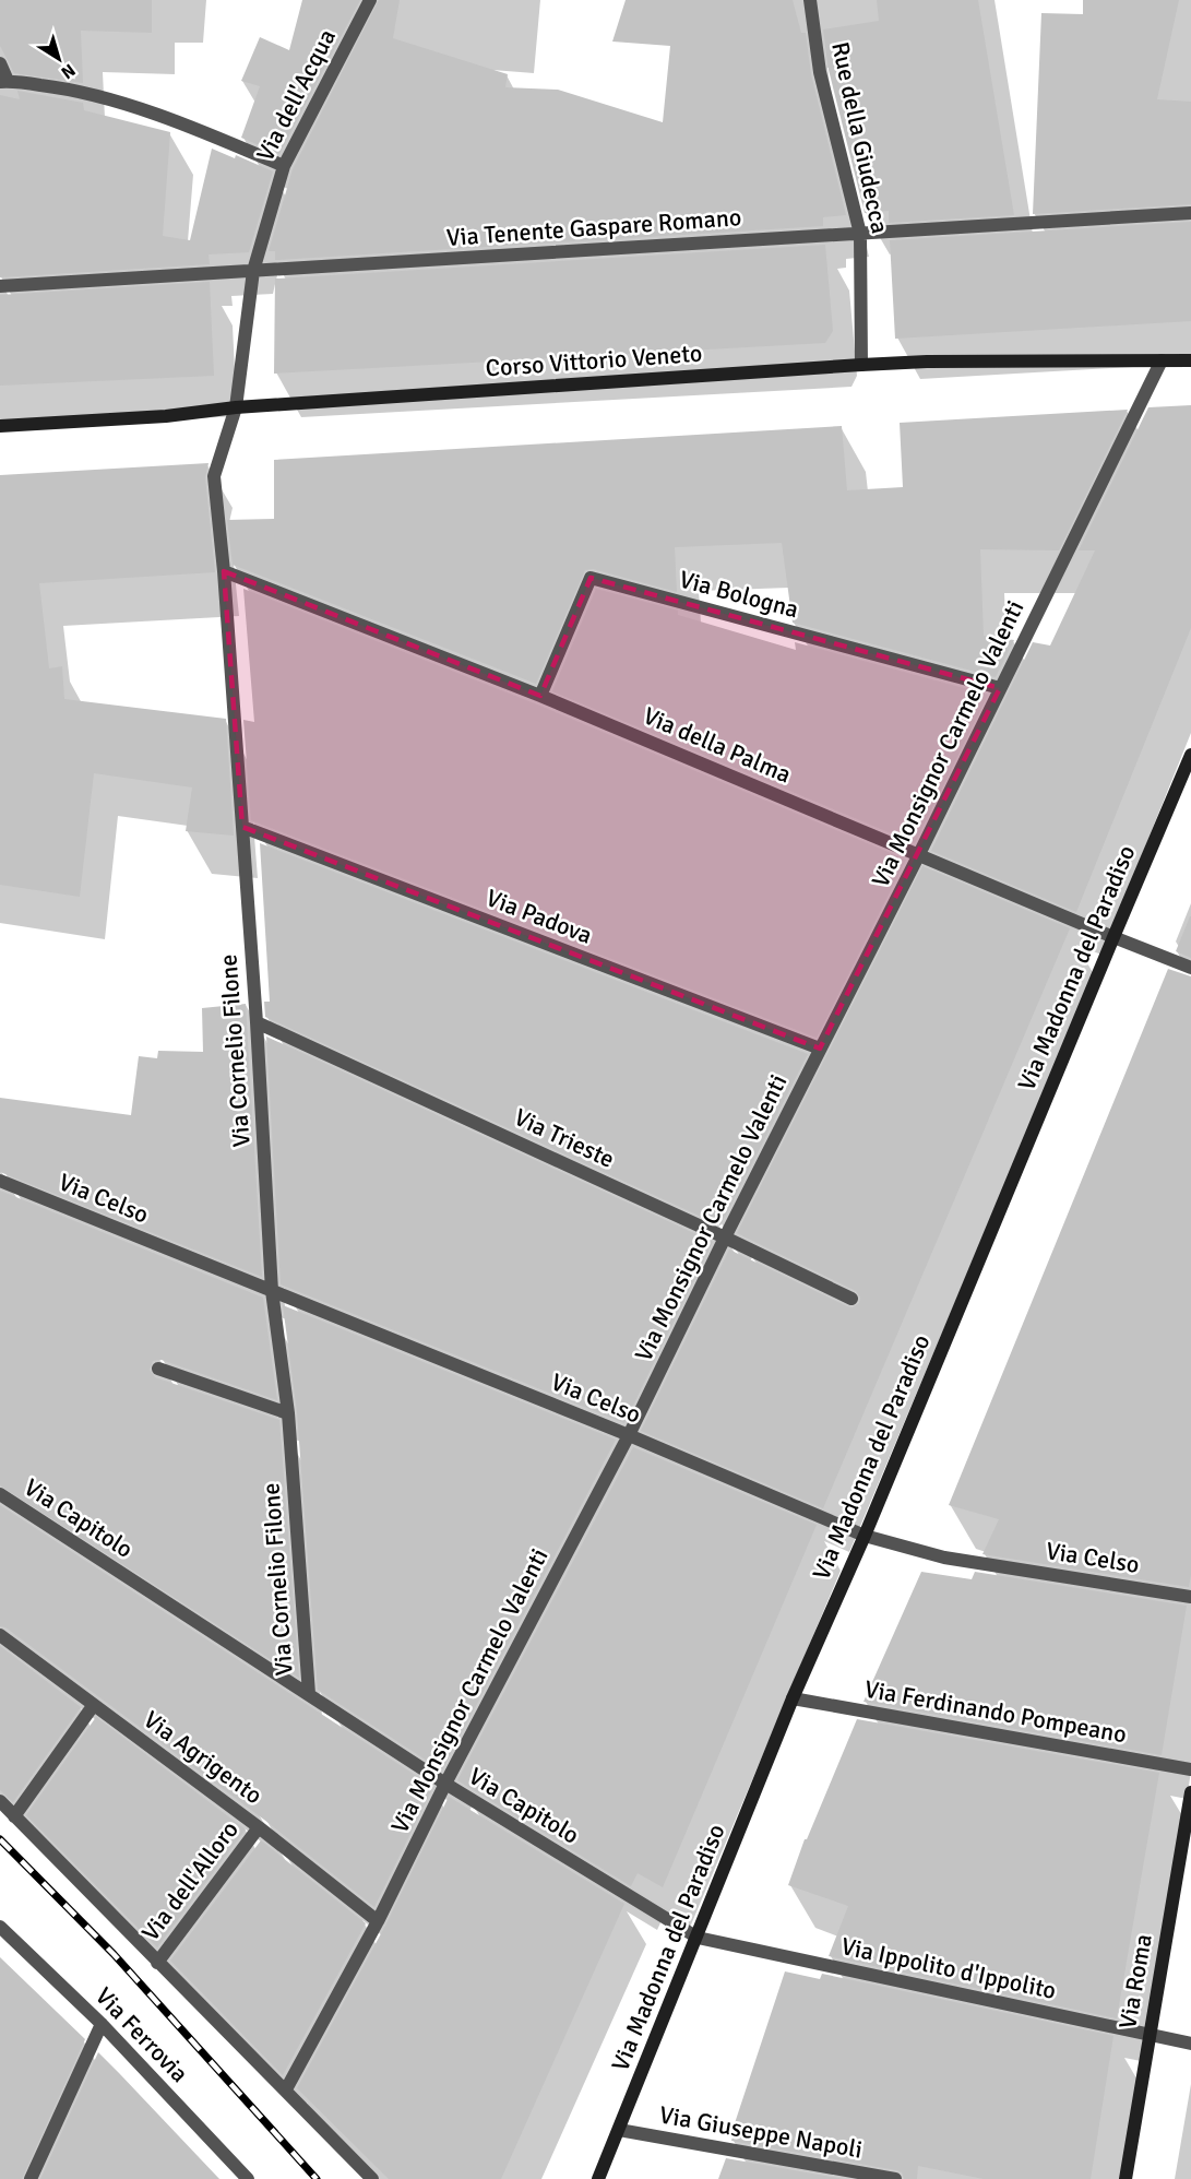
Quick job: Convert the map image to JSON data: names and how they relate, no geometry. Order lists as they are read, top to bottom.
{
  "streets": {
    "main road": ["Corso Vittorio Veneto", "Via Madonna del Paradiso", "Via Roma"],
    "street": [
      "Via dell'Acqua",
      "Rue della Giudecca",
      "Via Tenente Gaspare Romano",
      "Via Bologna",
      "Via Monsignor Carmelo Valenti",
      "Via della Palma",
      "Via Padova",
      "Via Cornelio Filone",
      "Via Trieste",
      "Via Celso",
      "Via Capitolo",
      "Via Ferdinando Pompeano",
      "Via Agrigento",
      "Via dell'Alloro",
      "Via Ippolito d'Ippolito",
      "Via Ferrovia",
      "Via Giuseppe Napoli"
    ]
  },
  "crossings": [
    ["Via dell'Acqua", "Via Tenente Gaspare Romano"],
    ["Via dell'Acqua", "Corso Vittorio Veneto"],
    ["Via dell'Acqua", "Via Cornelio Filone"],
    ["Rue della Giudecca", "Via Tenente Gaspare Romano"],
    ["Rue della Giudecca", "Corso Vittorio Veneto"],
    ["Corso Vittorio Veneto", "Via Monsignor Carmelo Valenti"],
    ["Corso Vittorio Veneto", "Via Cornelio Filone"],
    ["Via Bologna", "Via Monsignor Carmelo Valenti"],
    ["Via Bologna", "Via della Palma"],
    ["Via Monsignor Carmelo Valenti", "Via della Palma"],
    ["Via Monsignor Carmelo Valenti", "Via Padova"],
    ["Via Monsignor Carmelo Valenti", "Via Trieste"],
    ["Via Monsignor Carmelo Valenti", "Via Celso"],
    ["Via Monsignor Carmelo Valenti", "Via Capitolo"],
    ["Via Monsignor Carmelo Valenti", "Via Agrigento"],
    ["Via della Palma", "Via Madonna del Paradiso"],
    ["Via della Palma", "Via Cornelio Filone"],
    ["Via Padova", "Via Cornelio Filone"],
    ["Via Madonna del Paradiso", "Via Celso"],
    ["Via Madonna del Paradiso", "Via Capitolo"],
    ["Via Madonna del Paradiso", "Via Ferdinando Pompeano"],
    ["Via Madonna del Paradiso", "Via Ippolito d'Ippolito"],
    ["Via Madonna del Paradiso", "Via Giuseppe Napoli"],
    ["Via Cornelio Filone", "Via Trieste"],
    ["Via Cornelio Filone", "Via Celso"],
    ["Via Cornelio Filone", "Via Capitolo"],
    ["Via Capitolo", "Via Ippolito d'Ippolito"],
    ["Via Agrigento", "Via dell'Alloro"],
    ["Via Ippolito d'Ippolito", "Via Roma"]
  ],
  "north": "bottom right"
}
